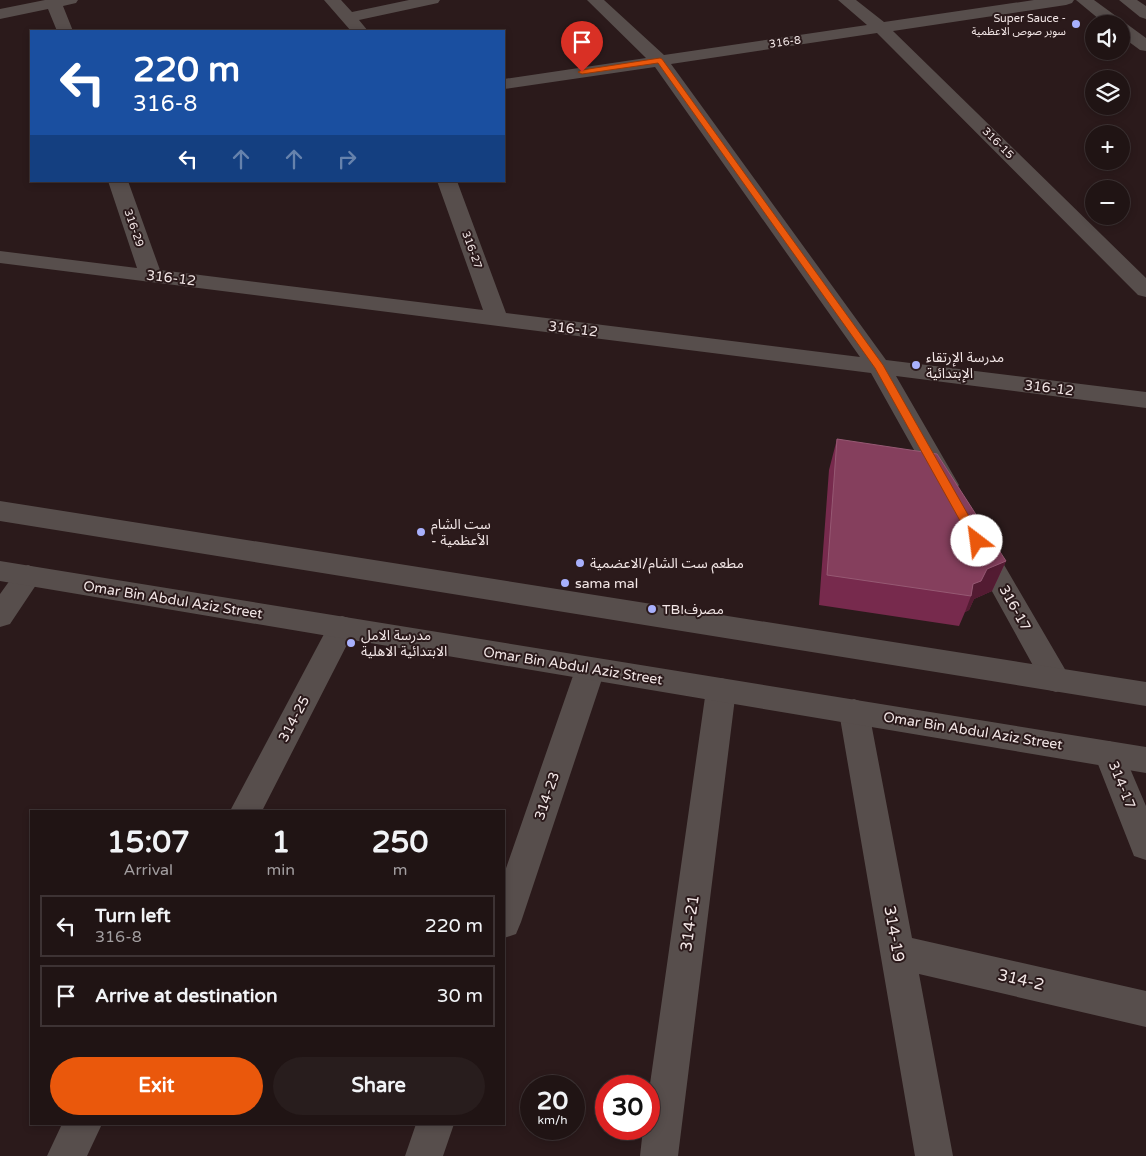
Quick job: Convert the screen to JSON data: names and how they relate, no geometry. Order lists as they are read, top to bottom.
{
  "streets": {
    "street": [
      "316-8",
      "316-15",
      "316-29",
      "316-27",
      "316-12",
      "Omar Bin Abdul Aziz Street",
      "316-17",
      "314-25",
      "314-17",
      "314-23",
      "314-21",
      "314-19",
      "314-2"
    ]
  },
  "crossings": [
    ["316-8", "316-15"],
    ["316-29", "316-12"],
    ["316-27", "316-12"],
    ["Omar Bin Abdul Aziz Street", "314-25"],
    ["Omar Bin Abdul Aziz Street", "314-17"],
    ["Omar Bin Abdul Aziz Street", "314-23"],
    ["Omar Bin Abdul Aziz Street", "314-21"],
    ["Omar Bin Abdul Aziz Street", "314-19"],
    ["314-19", "314-2"]
  ],
  "places": [
    "Super Sauce - سوبر صوص الاعظمية",
    "مدرسة الإرتقاء الإبتدائية",
    "ست الشام - الأعظمية",
    "مطعم ست الشام/الاعضمية",
    "sama mal",
    "TBIمصرف",
    "مدرسة الامل الابتدائية الاهلية"
  ],
  "page": {
    "map_buttons": ["+", "−"],
    "turn": ["220 m", "316-8"],
    "eta": [
      "15:07",
      "Arrival",
      "1",
      "min",
      "250",
      "m"
    ],
    "list": [
      {
        "name": "Turn left",
        "note": "316-8",
        "value": "220 m"
      },
      {
        "name": "Arrive at destination",
        "value": "30 m"
      }
    ],
    "buttons": ["Exit", "Share"],
    "speed": "20 km/h",
    "limit": "30"
  }
}
